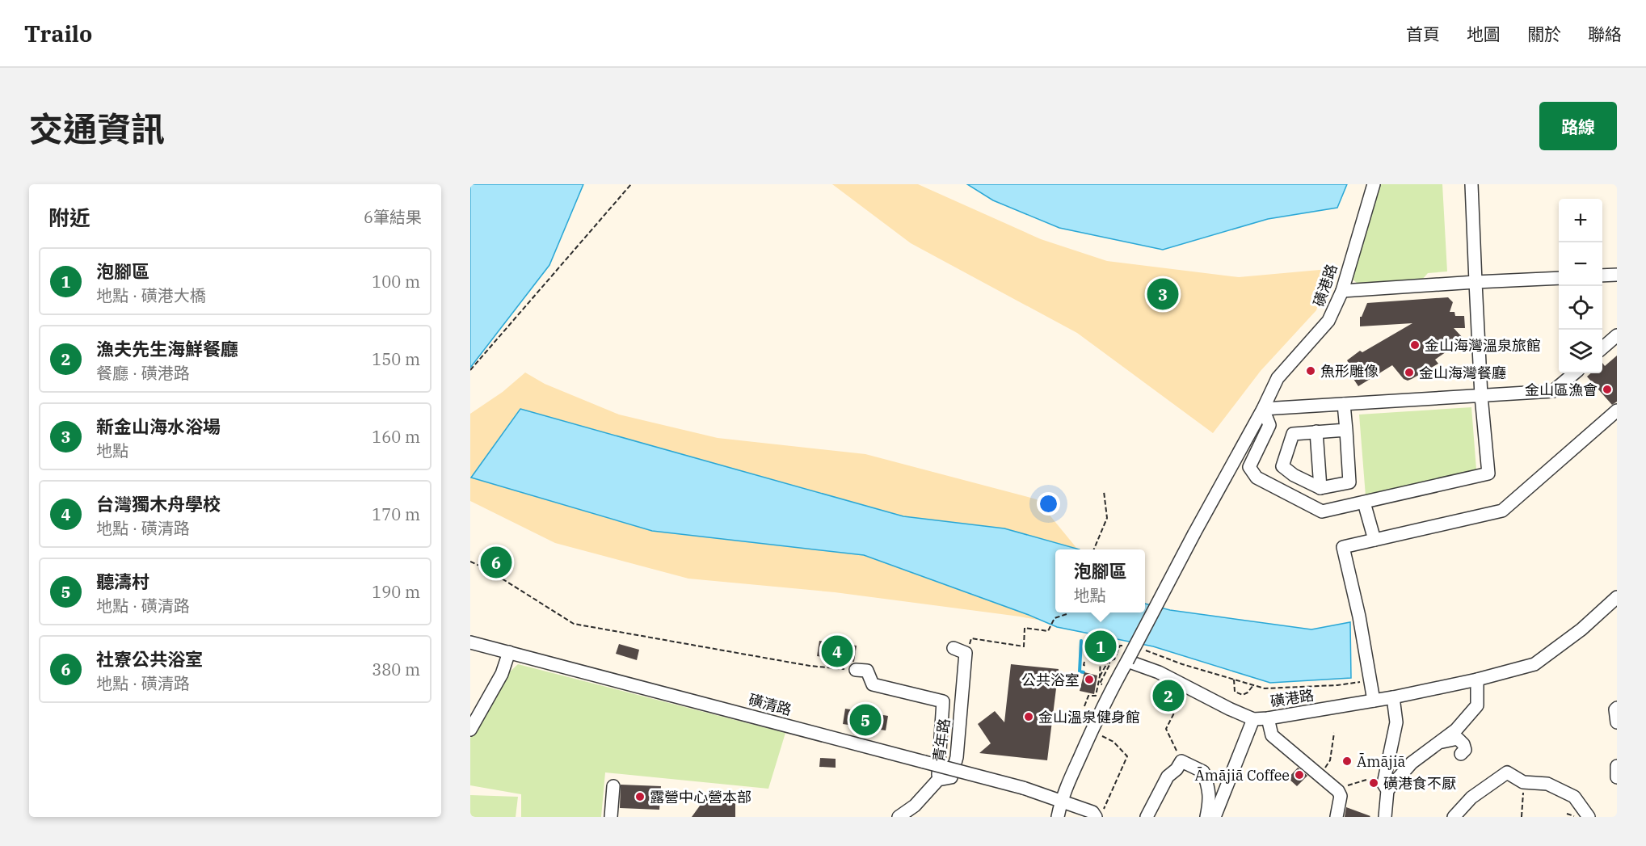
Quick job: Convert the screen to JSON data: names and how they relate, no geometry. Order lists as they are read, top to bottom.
{
  "streets": {
    "street": ["磺港路", "磺清路", "青年路"]
  },
  "places": [
    "金山海灣溫泉旅館",
    "魚形雕像",
    "金山海灣餐廳",
    "金山區漁會",
    "公共浴室",
    "金山溫泉健身館",
    "Āmājiā",
    "Āmājiā Coffee",
    "磺港食不厭",
    "露營中心營本部"
  ],
  "page": {
    "header": "Trailo",
    "nav": [
      "首頁",
      "地圖",
      "關於",
      "聯絡"
    ],
    "title": "交通資訊",
    "buttons": "路線",
    "heading": ["附近", "6筆結果"],
    "map_buttons": ["+", "−"],
    "list": [
      {
        "mark": "1",
        "name": "泡腳區",
        "note": "地點 · 磺港大橋",
        "value": "100 m"
      },
      {
        "mark": "2",
        "name": "漁夫先生海鮮餐廳",
        "note": "餐廳 · 磺港路",
        "value": "150 m"
      },
      {
        "mark": "3",
        "name": "新金山海水浴場",
        "note": "地點",
        "value": "160 m"
      },
      {
        "mark": "4",
        "name": "台灣獨木舟學校",
        "note": "地點 · 磺清路",
        "value": "170 m"
      },
      {
        "mark": "5",
        "name": "聽濤村",
        "note": "地點 · 磺清路",
        "value": "190 m"
      },
      {
        "mark": "6",
        "name": "社寮公共浴室",
        "note": "地點 · 磺清路",
        "value": "380 m"
      }
    ],
    "pins": [
      "3",
      "6",
      "1",
      "4",
      "2",
      "5"
    ],
    "popup": ["泡腳區", "地點"]
  }
}
